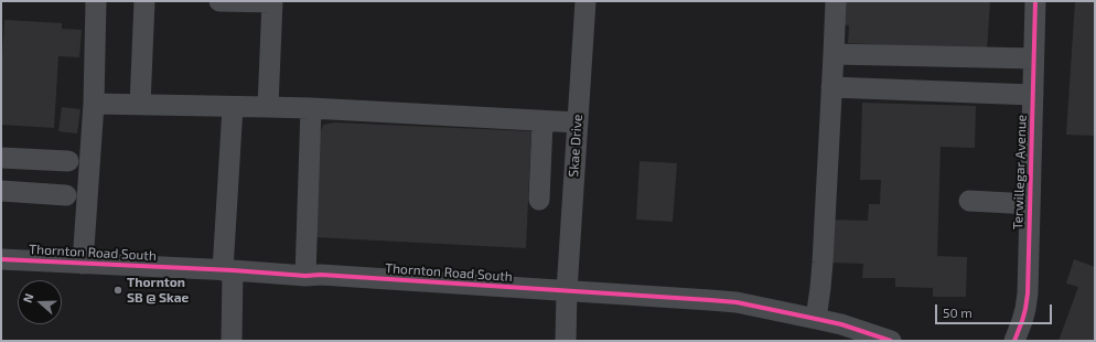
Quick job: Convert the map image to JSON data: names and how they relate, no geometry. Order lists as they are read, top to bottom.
{
  "streets": {
    "street": ["Skae Drive", "Terwillegar Avenue", "Thornton Road South"]
  },
  "crossings": [
    ["Skae Drive", "Thornton Road South"]
  ],
  "places": ["Thornton SB @ Skae"],
  "scale_bar": "50 m",
  "north": "left"
}
